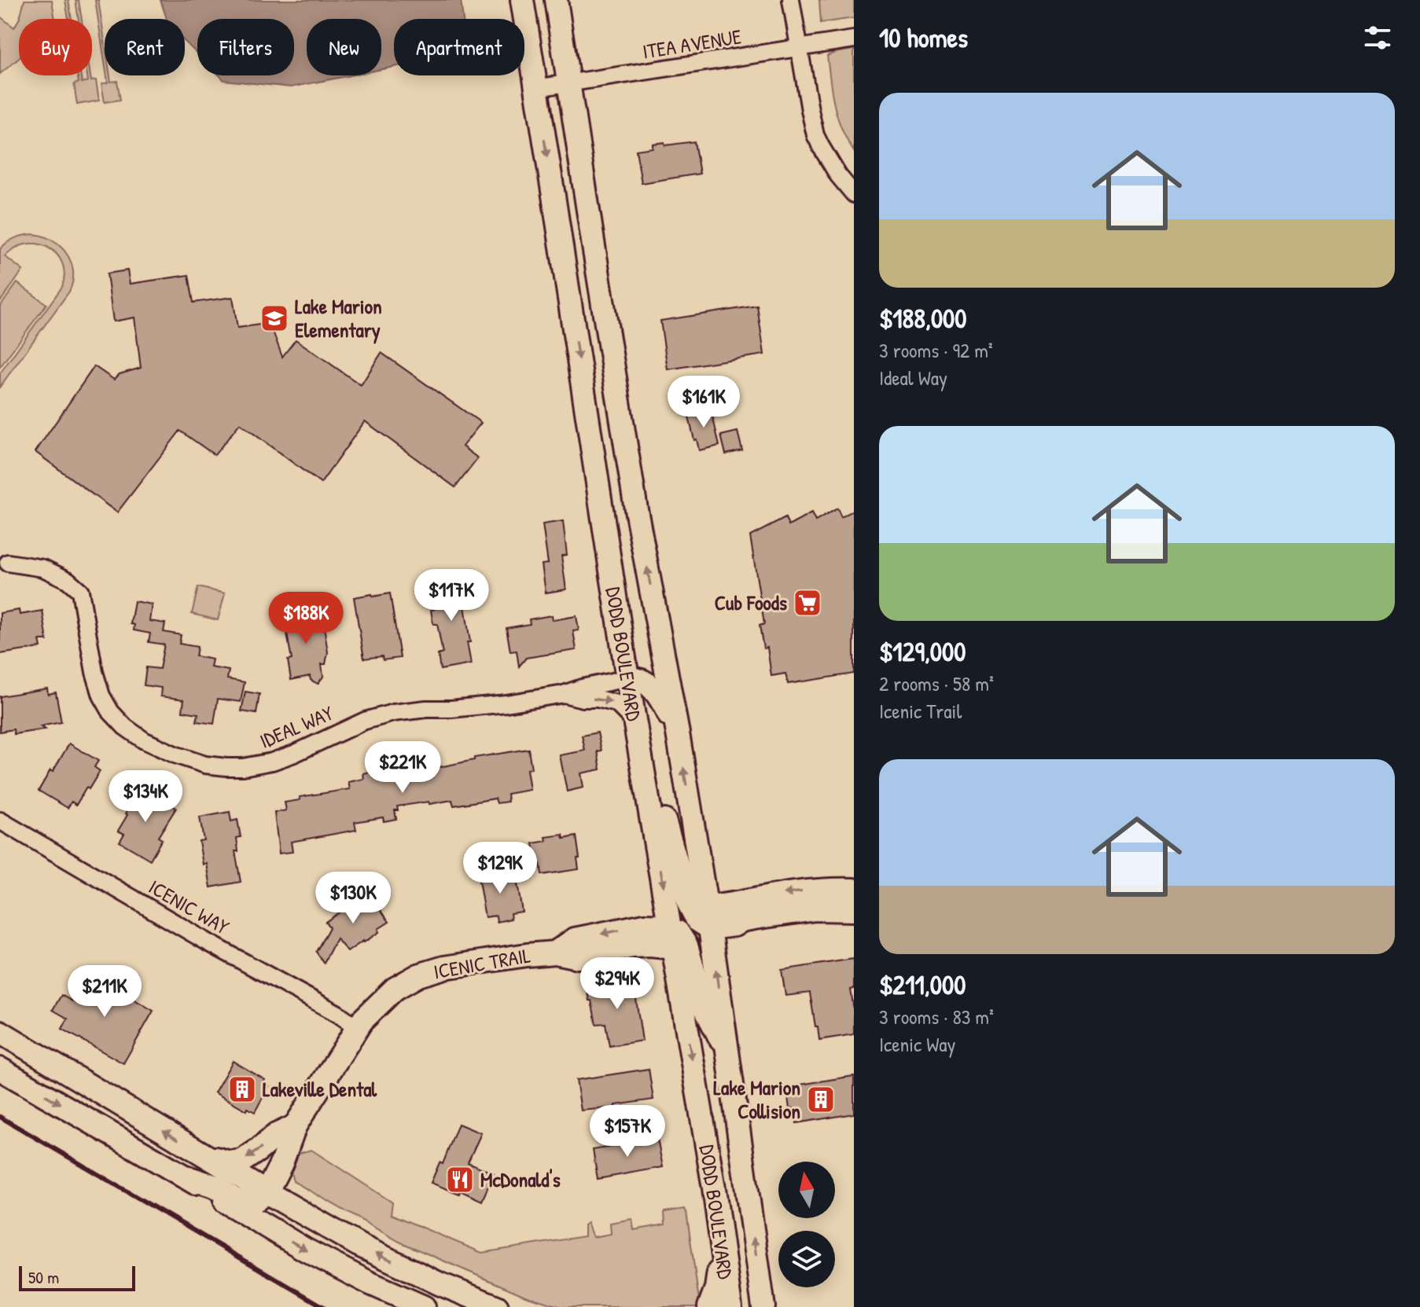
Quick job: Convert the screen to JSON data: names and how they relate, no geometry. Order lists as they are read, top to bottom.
{
  "streets": {
    "main road": ["DODD BOULEVARD", "ICENIC TRAIL"],
    "street": ["ITEA AVENUE", "IDEAL WAY", "ICENIC WAY"]
  },
  "crossings": [
    ["ITEA AVENUE", "DODD BOULEVARD"],
    ["DODD BOULEVARD", "IDEAL WAY"],
    ["DODD BOULEVARD", "ICENIC TRAIL"],
    ["ICENIC WAY", "ICENIC TRAIL"]
  ],
  "places": {
    "school or university": ["Lake Marion Elementary"],
    "supermarket": ["Cub Foods"],
    "building": ["Lakeville Dental", "Lake Marion Collision"],
    "restaurant": ["McDonald's"]
  },
  "scale_bar": "50 m",
  "north": "top",
  "page": {
    "heading": "10 homes",
    "chip": [
      "Buy",
      "Rent",
      "Filters",
      "New",
      "Apartment"
    ],
    "list": [
      {
        "name": "$188,000",
        "note": "3 rooms · 92 m² · Ideal Way"
      },
      {
        "name": "$129,000",
        "note": "2 rooms · 58 m² · Icenic Trail"
      },
      {
        "name": "$211,000",
        "note": "3 rooms · 83 m² · Icenic Way"
      }
    ],
    "price": [
      "$161K",
      "$117K",
      "$188K",
      "$221K",
      "$134K",
      "$129K",
      "$130K",
      "$294K",
      "$211K",
      "$157K"
    ],
    "scale": "50 m"
  }
}
